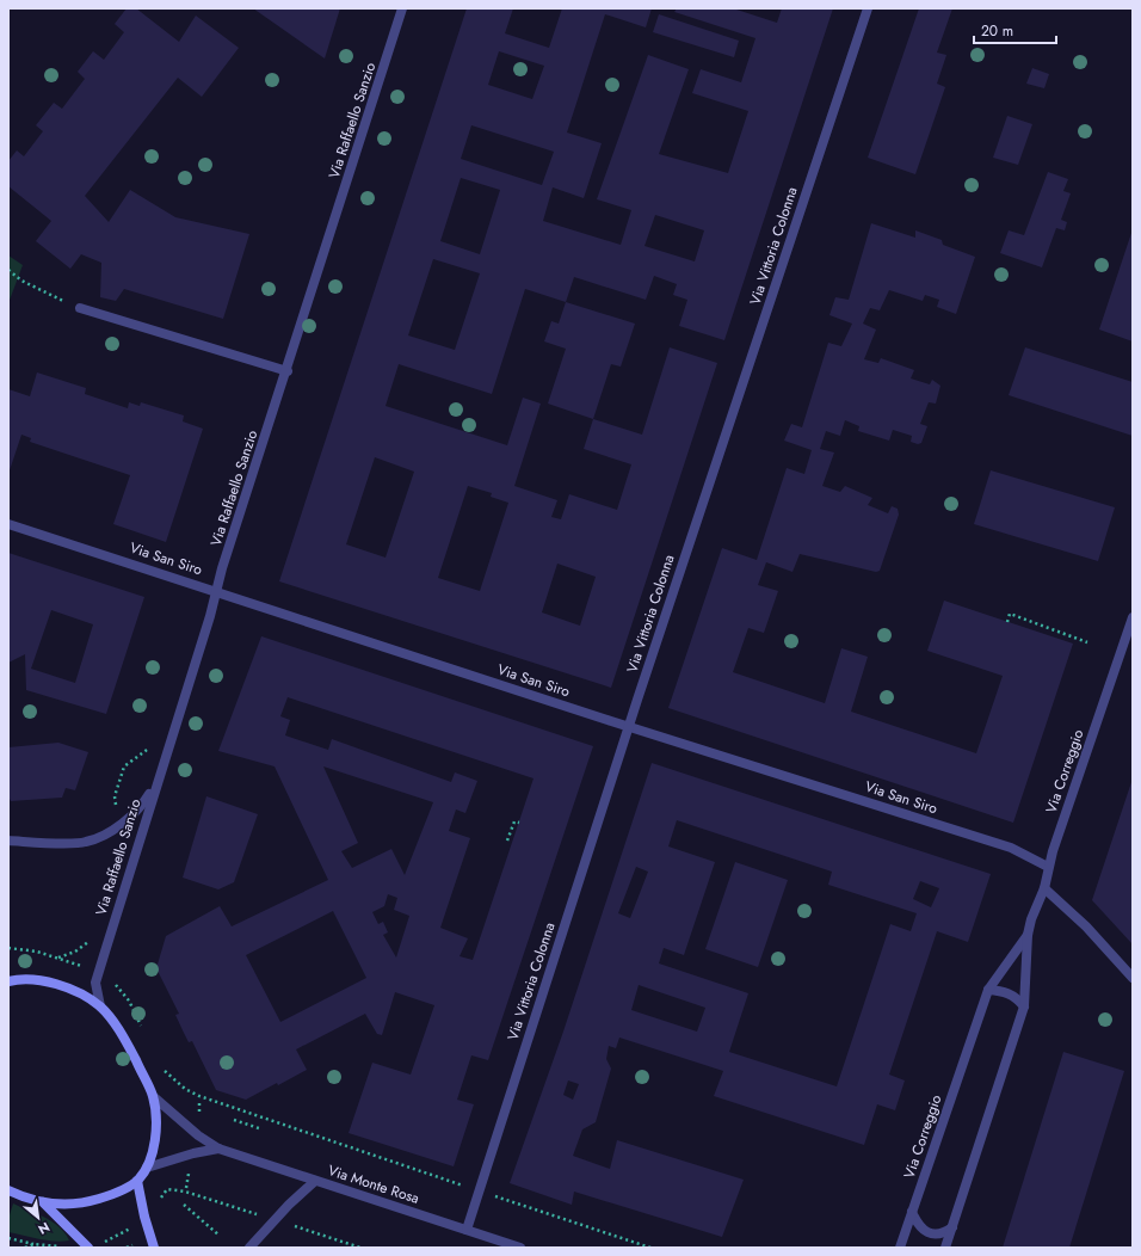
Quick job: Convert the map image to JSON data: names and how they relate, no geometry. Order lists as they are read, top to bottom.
{
  "streets": {
    "street": [
      "Via Raffaello Sanzio",
      "Via Vittoria Colonna",
      "Via San Siro",
      "Via Correggio",
      "Via Monte Rosa"
    ]
  },
  "crossings": [
    ["Via Raffaello Sanzio", "Via San Siro"],
    ["Via Vittoria Colonna", "Via San Siro"],
    ["Via Vittoria Colonna", "Via Monte Rosa"],
    ["Via San Siro", "Via Correggio"]
  ],
  "scale_bar": "20 m",
  "north": "bottom right"
}
